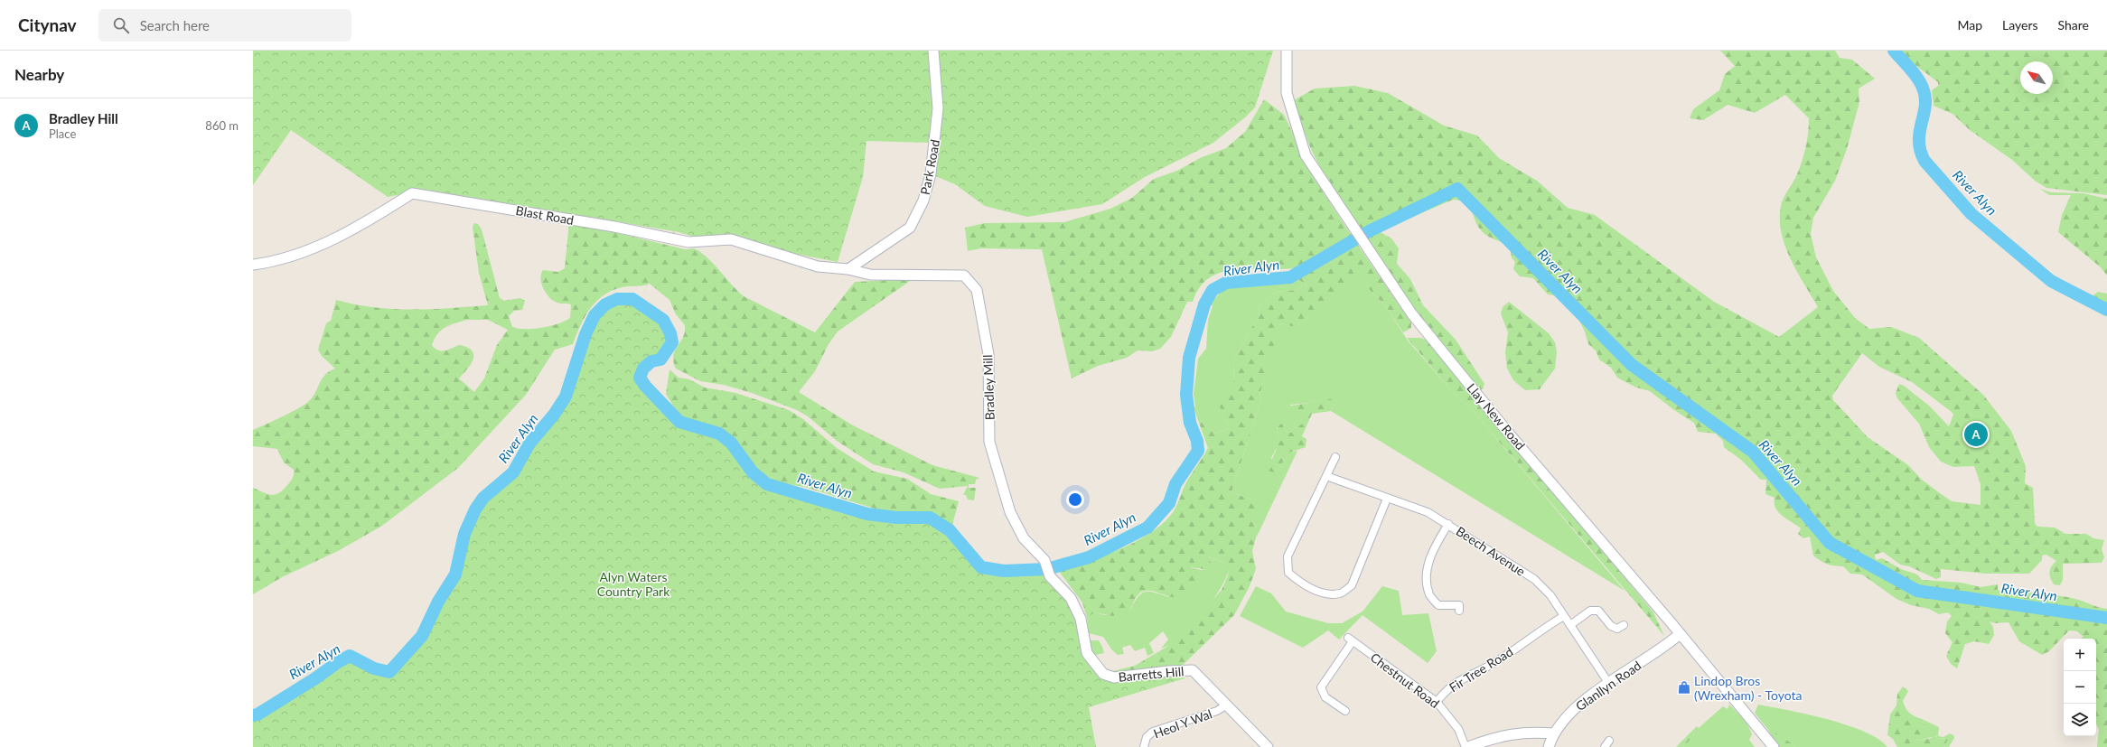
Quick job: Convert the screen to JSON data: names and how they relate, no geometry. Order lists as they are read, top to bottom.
{
  "streets": {
    "street": [
      "Park Road",
      "Blast Road",
      "Bradley Mill",
      "Llay New Road",
      "Beech Avenue",
      "Fir Tree Road",
      "Barretts Hill",
      "Chestnut Road",
      "Glanllyn Road",
      "Heol Y Wal"
    ]
  },
  "crossings": [
    ["Park Road", "Blast Road"],
    ["Park Road", "Bradley Mill"],
    ["Blast Road", "Bradley Mill"],
    ["Bradley Mill", "Barretts Hill"],
    ["Llay New Road", "Glanllyn Road"],
    ["Beech Avenue", "Fir Tree Road"],
    ["Beech Avenue", "Glanllyn Road"],
    ["Fir Tree Road", "Chestnut Road"],
    ["Barretts Hill", "Heol Y Wal"]
  ],
  "water": ["River Alyn"],
  "parks": ["Alyn Waters Country Park"],
  "places": {
    "shop": ["Lindop Bros (Wrexham) - Toyota"]
  },
  "north": "top left",
  "page": {
    "header": "Citynav",
    "search": "Search here",
    "nav": ["Map", "Layers", "Share"],
    "heading": "Nearby",
    "list": [
      {
        "mark": "A",
        "name": "Bradley Hill",
        "note": "Place",
        "value": "860 m"
      }
    ],
    "pins": "A",
    "map_buttons": ["+", "−"]
  }
}
